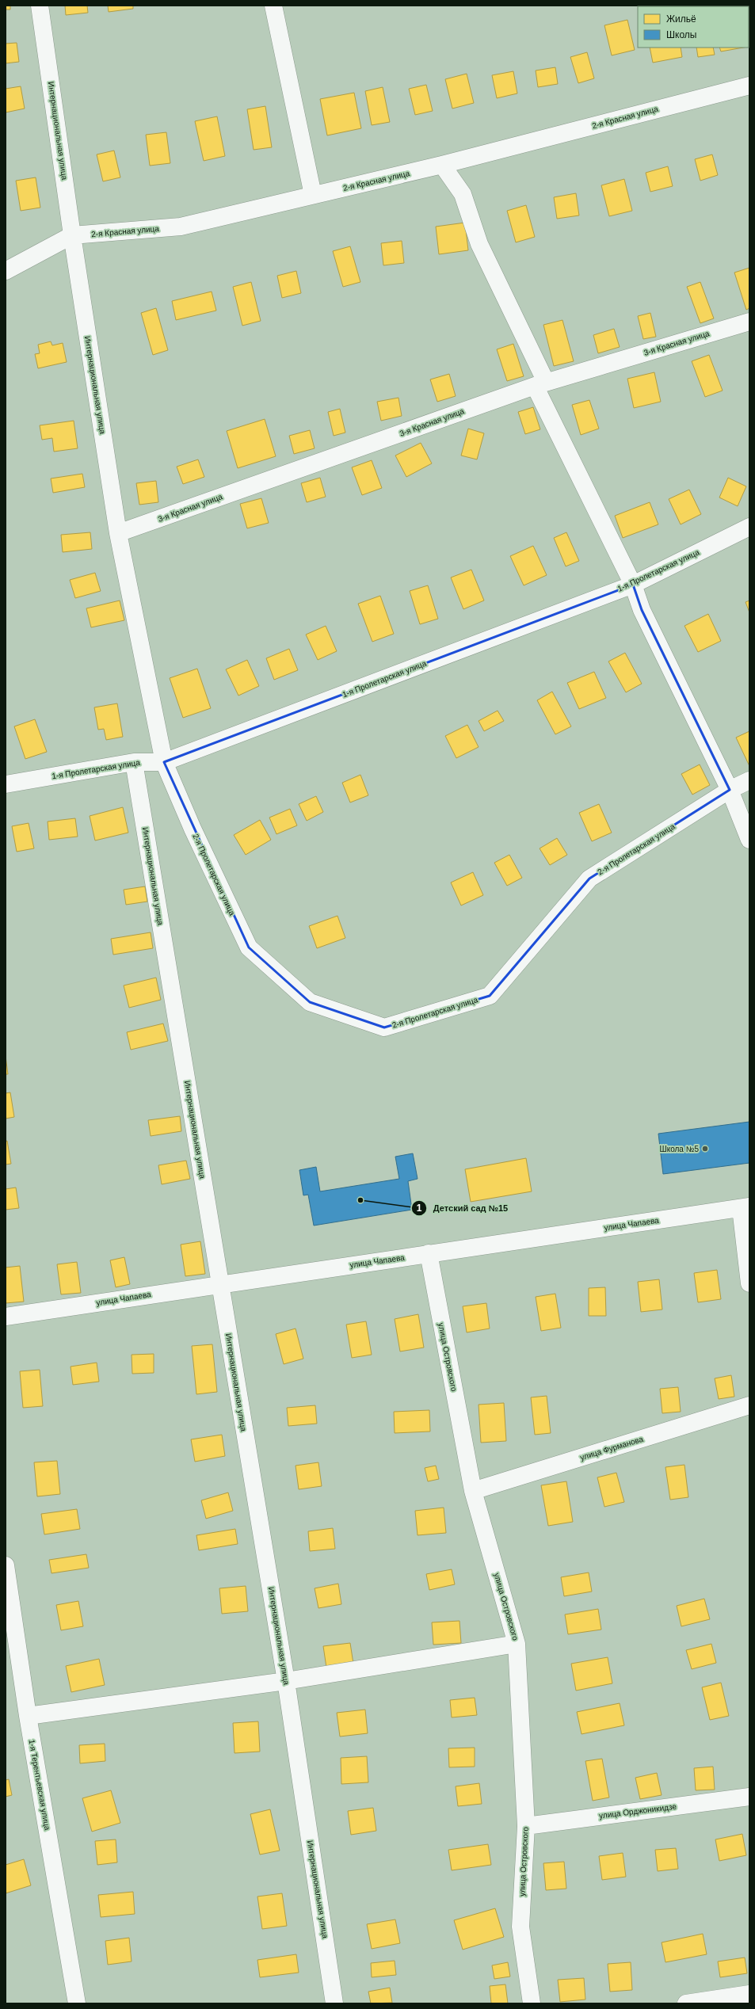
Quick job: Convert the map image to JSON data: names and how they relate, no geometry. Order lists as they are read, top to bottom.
{
  "streets": {
    "street": [
      "2-я Красная улица",
      "Интернациональная улица",
      "3-я Красная улица",
      "1-я Пролетарская улица",
      "2-я Пролетарская улица",
      "улица Чапаева",
      "улица Островского",
      "улица Фурманова",
      "1-я Терентьевская улица",
      "улица Орджоникидзе"
    ]
  },
  "crossings": [
    ["2-я Красная улица", "Интернациональная улица"],
    ["Интернациональная улица", "3-я Красная улица"],
    ["Интернациональная улица", "1-я Пролетарская улица"],
    ["Интернациональная улица", "2-я Пролетарская улица"],
    ["Интернациональная улица", "улица Чапаева"],
    ["1-я Пролетарская улица", "2-я Пролетарская улица"],
    ["улица Чапаева", "улица Островского"],
    ["улица Островского", "улица Фурманова"],
    ["улица Островского", "улица Орджоникидзе"]
  ],
  "places": ["Школа №5", "Детский сад №15"],
  "legend": ["Жильё", "Школы"]
}
